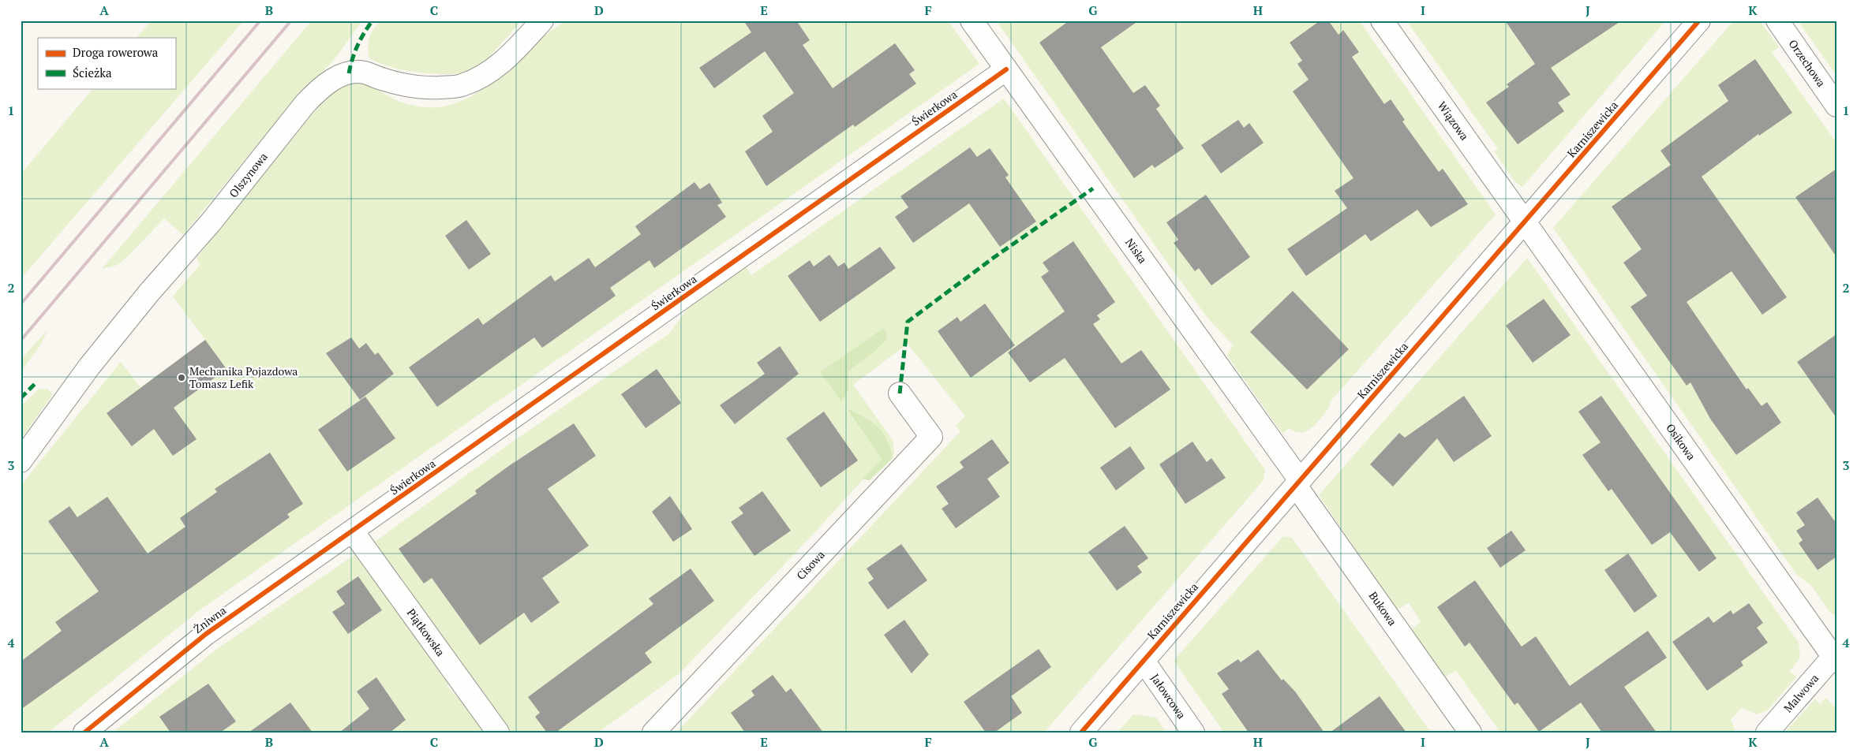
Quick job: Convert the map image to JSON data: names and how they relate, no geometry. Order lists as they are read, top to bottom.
{
  "streets": {
    "street": [
      "Orzechowa",
      "Świerkowa",
      "Wiązowa",
      "Karniszewicka",
      "Olszynowa",
      "Niska",
      "Osikowa",
      "Cisowa",
      "Bukowa",
      "Żniwna",
      "Piątkowska",
      "Malwowa",
      "Jałowcowa"
    ]
  },
  "crossings": [
    ["Świerkowa", "Niska"],
    ["Świerkowa", "Żniwna"],
    ["Świerkowa", "Piątkowska"],
    ["Wiązowa", "Karniszewicka"],
    ["Wiązowa", "Osikowa"],
    ["Karniszewicka", "Niska"],
    ["Karniszewicka", "Osikowa"],
    ["Karniszewicka", "Bukowa"],
    ["Karniszewicka", "Jałowcowa"],
    ["Niska", "Bukowa"],
    ["Osikowa", "Malwowa"],
    ["Żniwna", "Piątkowska"]
  ],
  "places": ["Mechanika Pojazdowa Tomasz Lefik"],
  "legend": ["Droga rowerowa", "Ścieżka"],
  "grid": {
    "columns": [
      "A",
      "B",
      "C",
      "D",
      "E",
      "F",
      "G",
      "H",
      "I",
      "J",
      "K"
    ],
    "rows": [
      "1",
      "2",
      "3",
      "4"
    ]
  }
}
